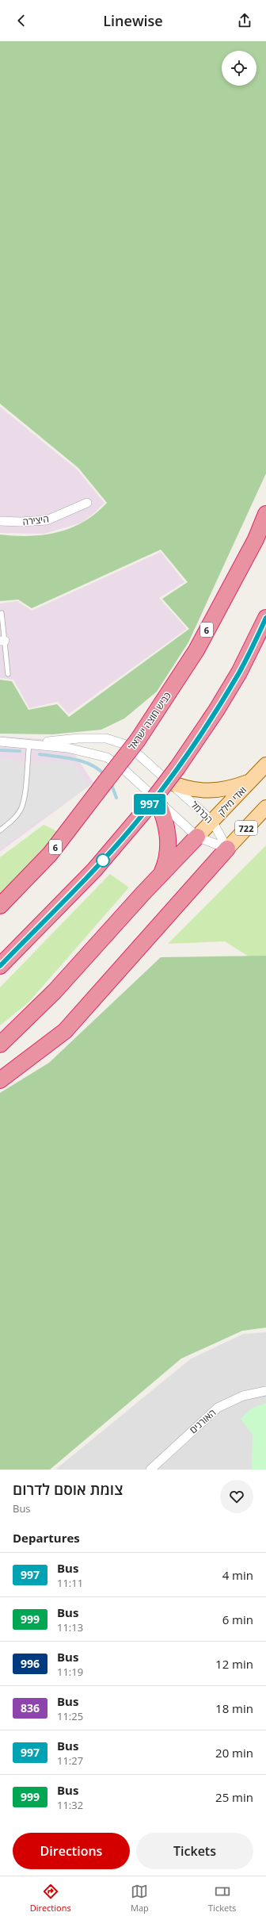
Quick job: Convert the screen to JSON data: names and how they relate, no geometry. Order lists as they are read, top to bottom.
{
  "streets": {
    "highway": ["6", "כביש חוצה ישראל"],
    "main road": ["ואדי מילק", "722"],
    "street": ["היצירה", "הכרמל", "האורנים"]
  },
  "crossings": [
    ["ואדי מילק", "הכרמל"],
    ["הכרמל", "722"]
  ],
  "lines": ["bus line 997"],
  "page": {
    "header": "Linewise",
    "on_map": "997",
    "heading": [
      ["צומת אוסם לדרום", "Bus"],
      "Departures"
    ],
    "list": [
      {
        "mark": "997",
        "name": "Bus",
        "note": "11:11",
        "value": "4 min"
      },
      {
        "mark": "999",
        "name": "Bus",
        "note": "11:13",
        "value": "6 min"
      },
      {
        "mark": "996",
        "name": "Bus",
        "note": "11:19",
        "value": "12 min"
      },
      {
        "mark": "836",
        "name": "Bus",
        "note": "11:25",
        "value": "18 min"
      },
      {
        "mark": "997",
        "name": "Bus",
        "note": "11:27",
        "value": "20 min"
      },
      {
        "mark": "999",
        "name": "Bus",
        "note": "11:32",
        "value": "25 min"
      }
    ],
    "buttons": ["Directions", "Tickets"],
    "tabs": ["Directions", "Map", "Tickets"]
  }
}
